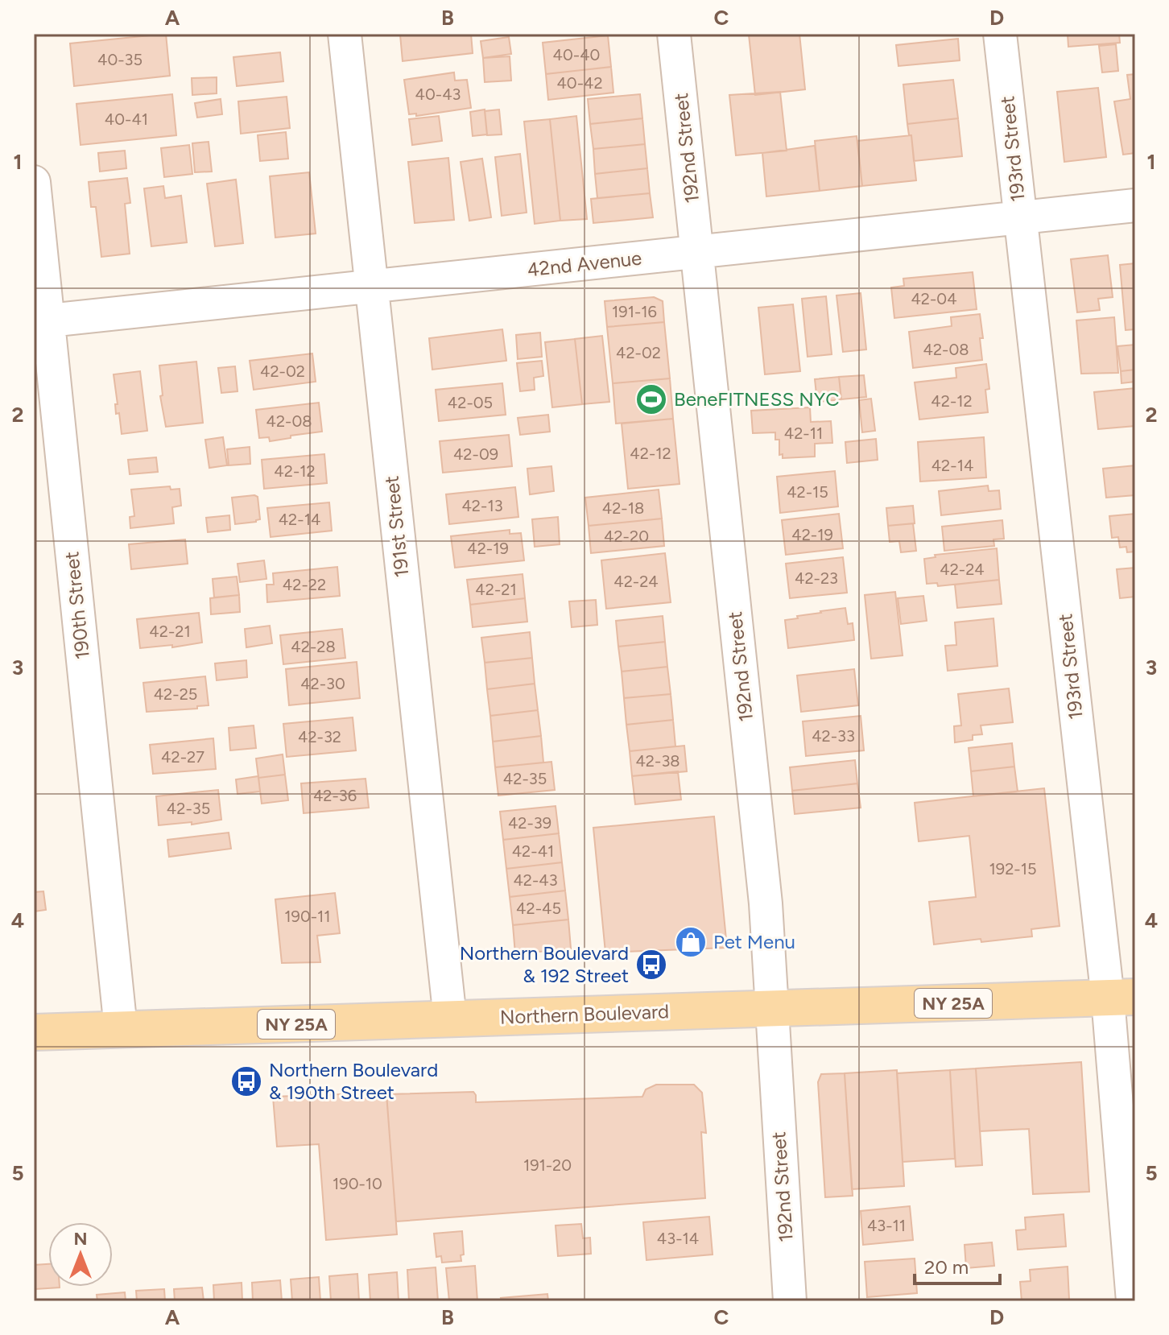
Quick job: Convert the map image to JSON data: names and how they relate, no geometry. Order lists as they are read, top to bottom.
{
  "streets": {
    "main road": ["NY 25A", "Northern Boulevard"],
    "street": [
      "192nd Street",
      "193rd Street",
      "42nd Avenue",
      "191st Street",
      "190th Street"
    ]
  },
  "crossings": [
    ["192nd Street", "42nd Avenue"],
    ["192nd Street", "Northern Boulevard"],
    ["193rd Street", "42nd Avenue"],
    ["193rd Street", "Northern Boulevard"],
    ["42nd Avenue", "191st Street"],
    ["42nd Avenue", "190th Street"],
    ["191st Street", "Northern Boulevard"],
    ["190th Street", "Northern Boulevard"]
  ],
  "places": {
    "sports": ["BeneFITNESS NYC"],
    "shop": ["Pet Menu"],
    "bus stop": ["Northern Boulevard & 192 Street", "Northern Boulevard & 190th Street"]
  },
  "house_numbers": [
    "40-40",
    "40-35",
    "40-42",
    "40-43",
    "40-41",
    "42-04",
    "191-16",
    "42-08",
    "42-02",
    "42-02",
    "42-12",
    "42-05",
    "42-08",
    "42-11",
    "42-12",
    "42-09",
    "42-14",
    "42-12",
    "42-15",
    "42-13",
    "42-18",
    "42-14",
    "42-19",
    "42-20",
    "42-19",
    "42-24",
    "42-23",
    "42-24",
    "42-22",
    "42-21",
    "42-21",
    "42-28",
    "42-30",
    "42-25",
    "42-33",
    "42-32",
    "42-27",
    "42-38",
    "42-35",
    "42-36",
    "42-35",
    "42-39",
    "42-41",
    "192-15",
    "42-43",
    "42-45",
    "190-11",
    "191-20",
    "190-10",
    "43-11",
    "43-14"
  ],
  "scale_bar": "20 m",
  "north": "top",
  "grid": {
    "columns": [
      "A",
      "B",
      "C",
      "D"
    ],
    "rows": [
      "1",
      "2",
      "3",
      "4",
      "5"
    ]
  }
}
